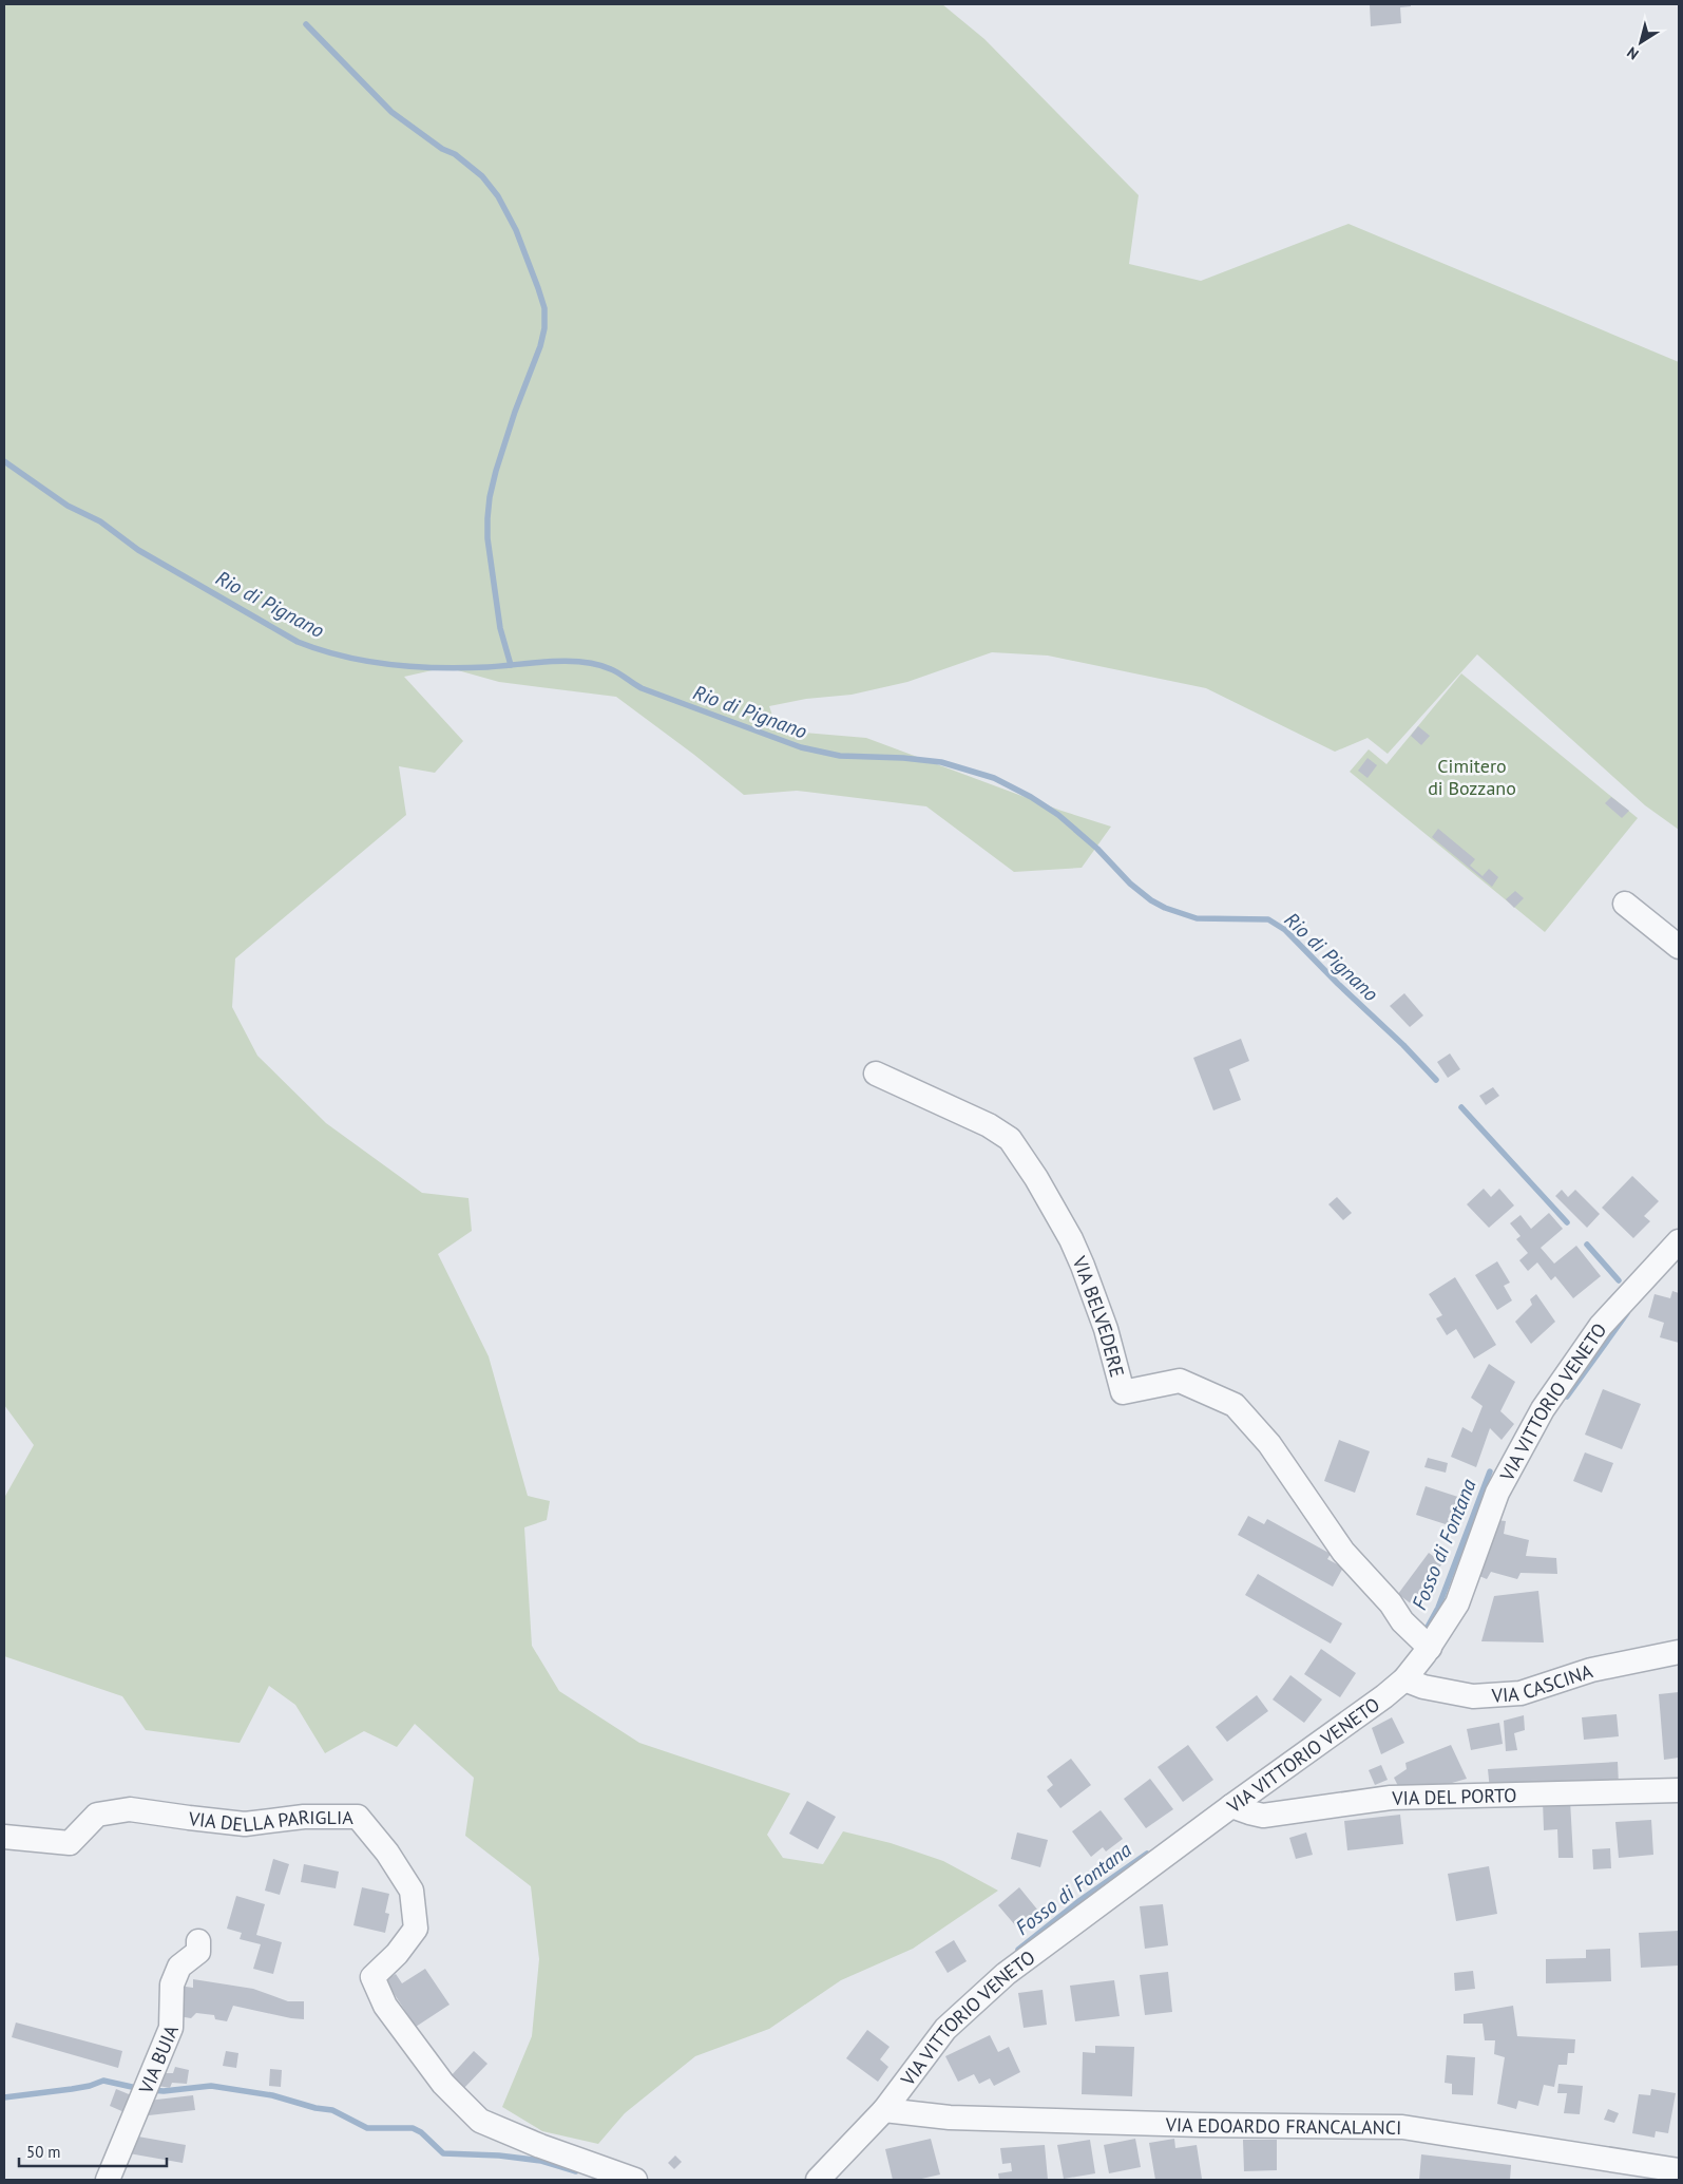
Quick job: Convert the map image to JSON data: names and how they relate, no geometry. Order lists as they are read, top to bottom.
{
  "streets": {
    "street": [
      "VIA BELVEDERE",
      "VIA VITTORIO VENETO",
      "VIA CASCINA",
      "VIA DEL PORTO",
      "VIA DELLA PARIGLIA",
      "VIA BUIA",
      "VIA EDOARDO FRANCALANCI"
    ]
  },
  "crossings": [
    ["VIA BELVEDERE", "VIA VITTORIO VENETO"],
    ["VIA VITTORIO VENETO", "VIA CASCINA"],
    ["VIA VITTORIO VENETO", "VIA DEL PORTO"],
    ["VIA VITTORIO VENETO", "VIA EDOARDO FRANCALANCI"]
  ],
  "water": ["Rio di Pignano", "Fosso di Fontana"],
  "parks": ["Cimitero di Bozzano"],
  "scale_bar": "50 m",
  "north": "bottom left"
}
